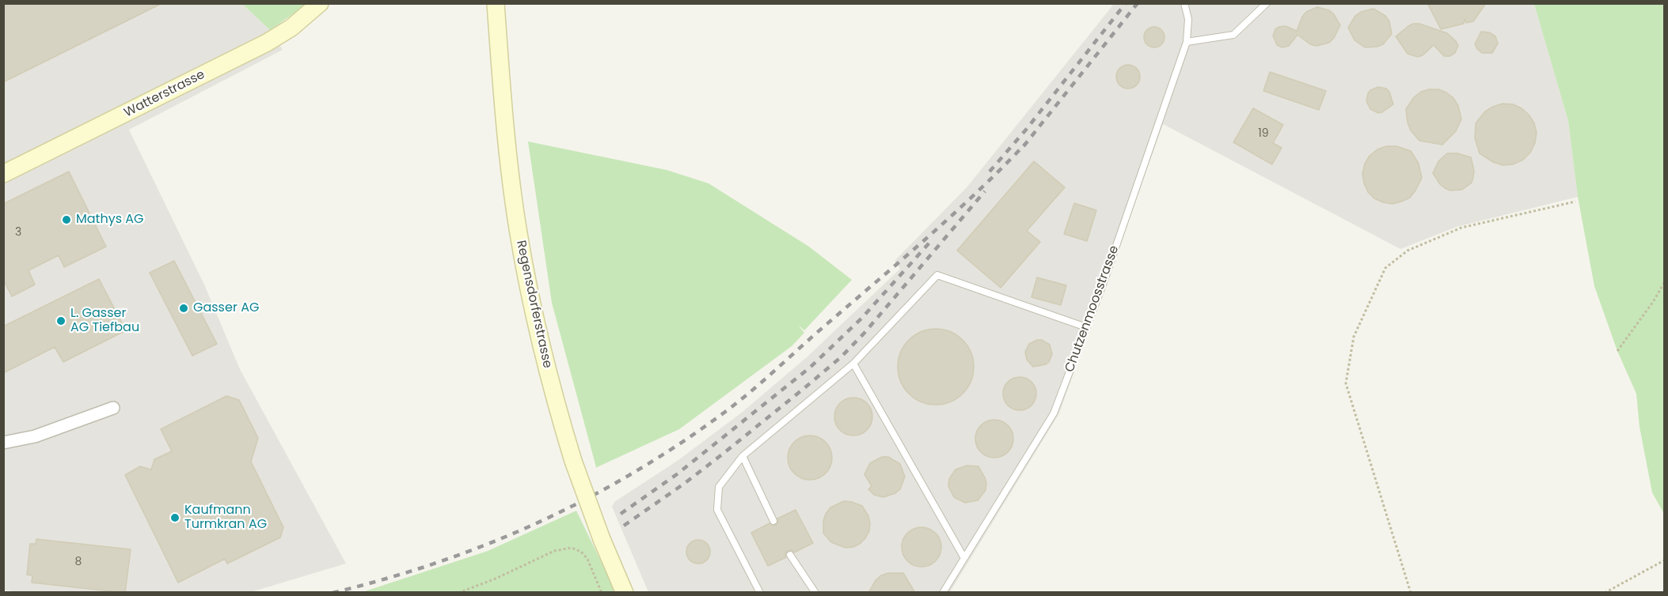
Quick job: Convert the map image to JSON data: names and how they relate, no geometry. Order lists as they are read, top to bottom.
{
  "streets": {
    "street": ["Watterstrasse", "Regensdorferstrasse"],
    "lane": ["Chutzenmoosstrasse"]
  },
  "places": [
    "Mathys AG",
    "Gasser AG",
    "L. Gasser AG Tiefbau",
    "Kaufmann Turmkran AG"
  ],
  "house_numbers": ["19", "3", "8"]
}
